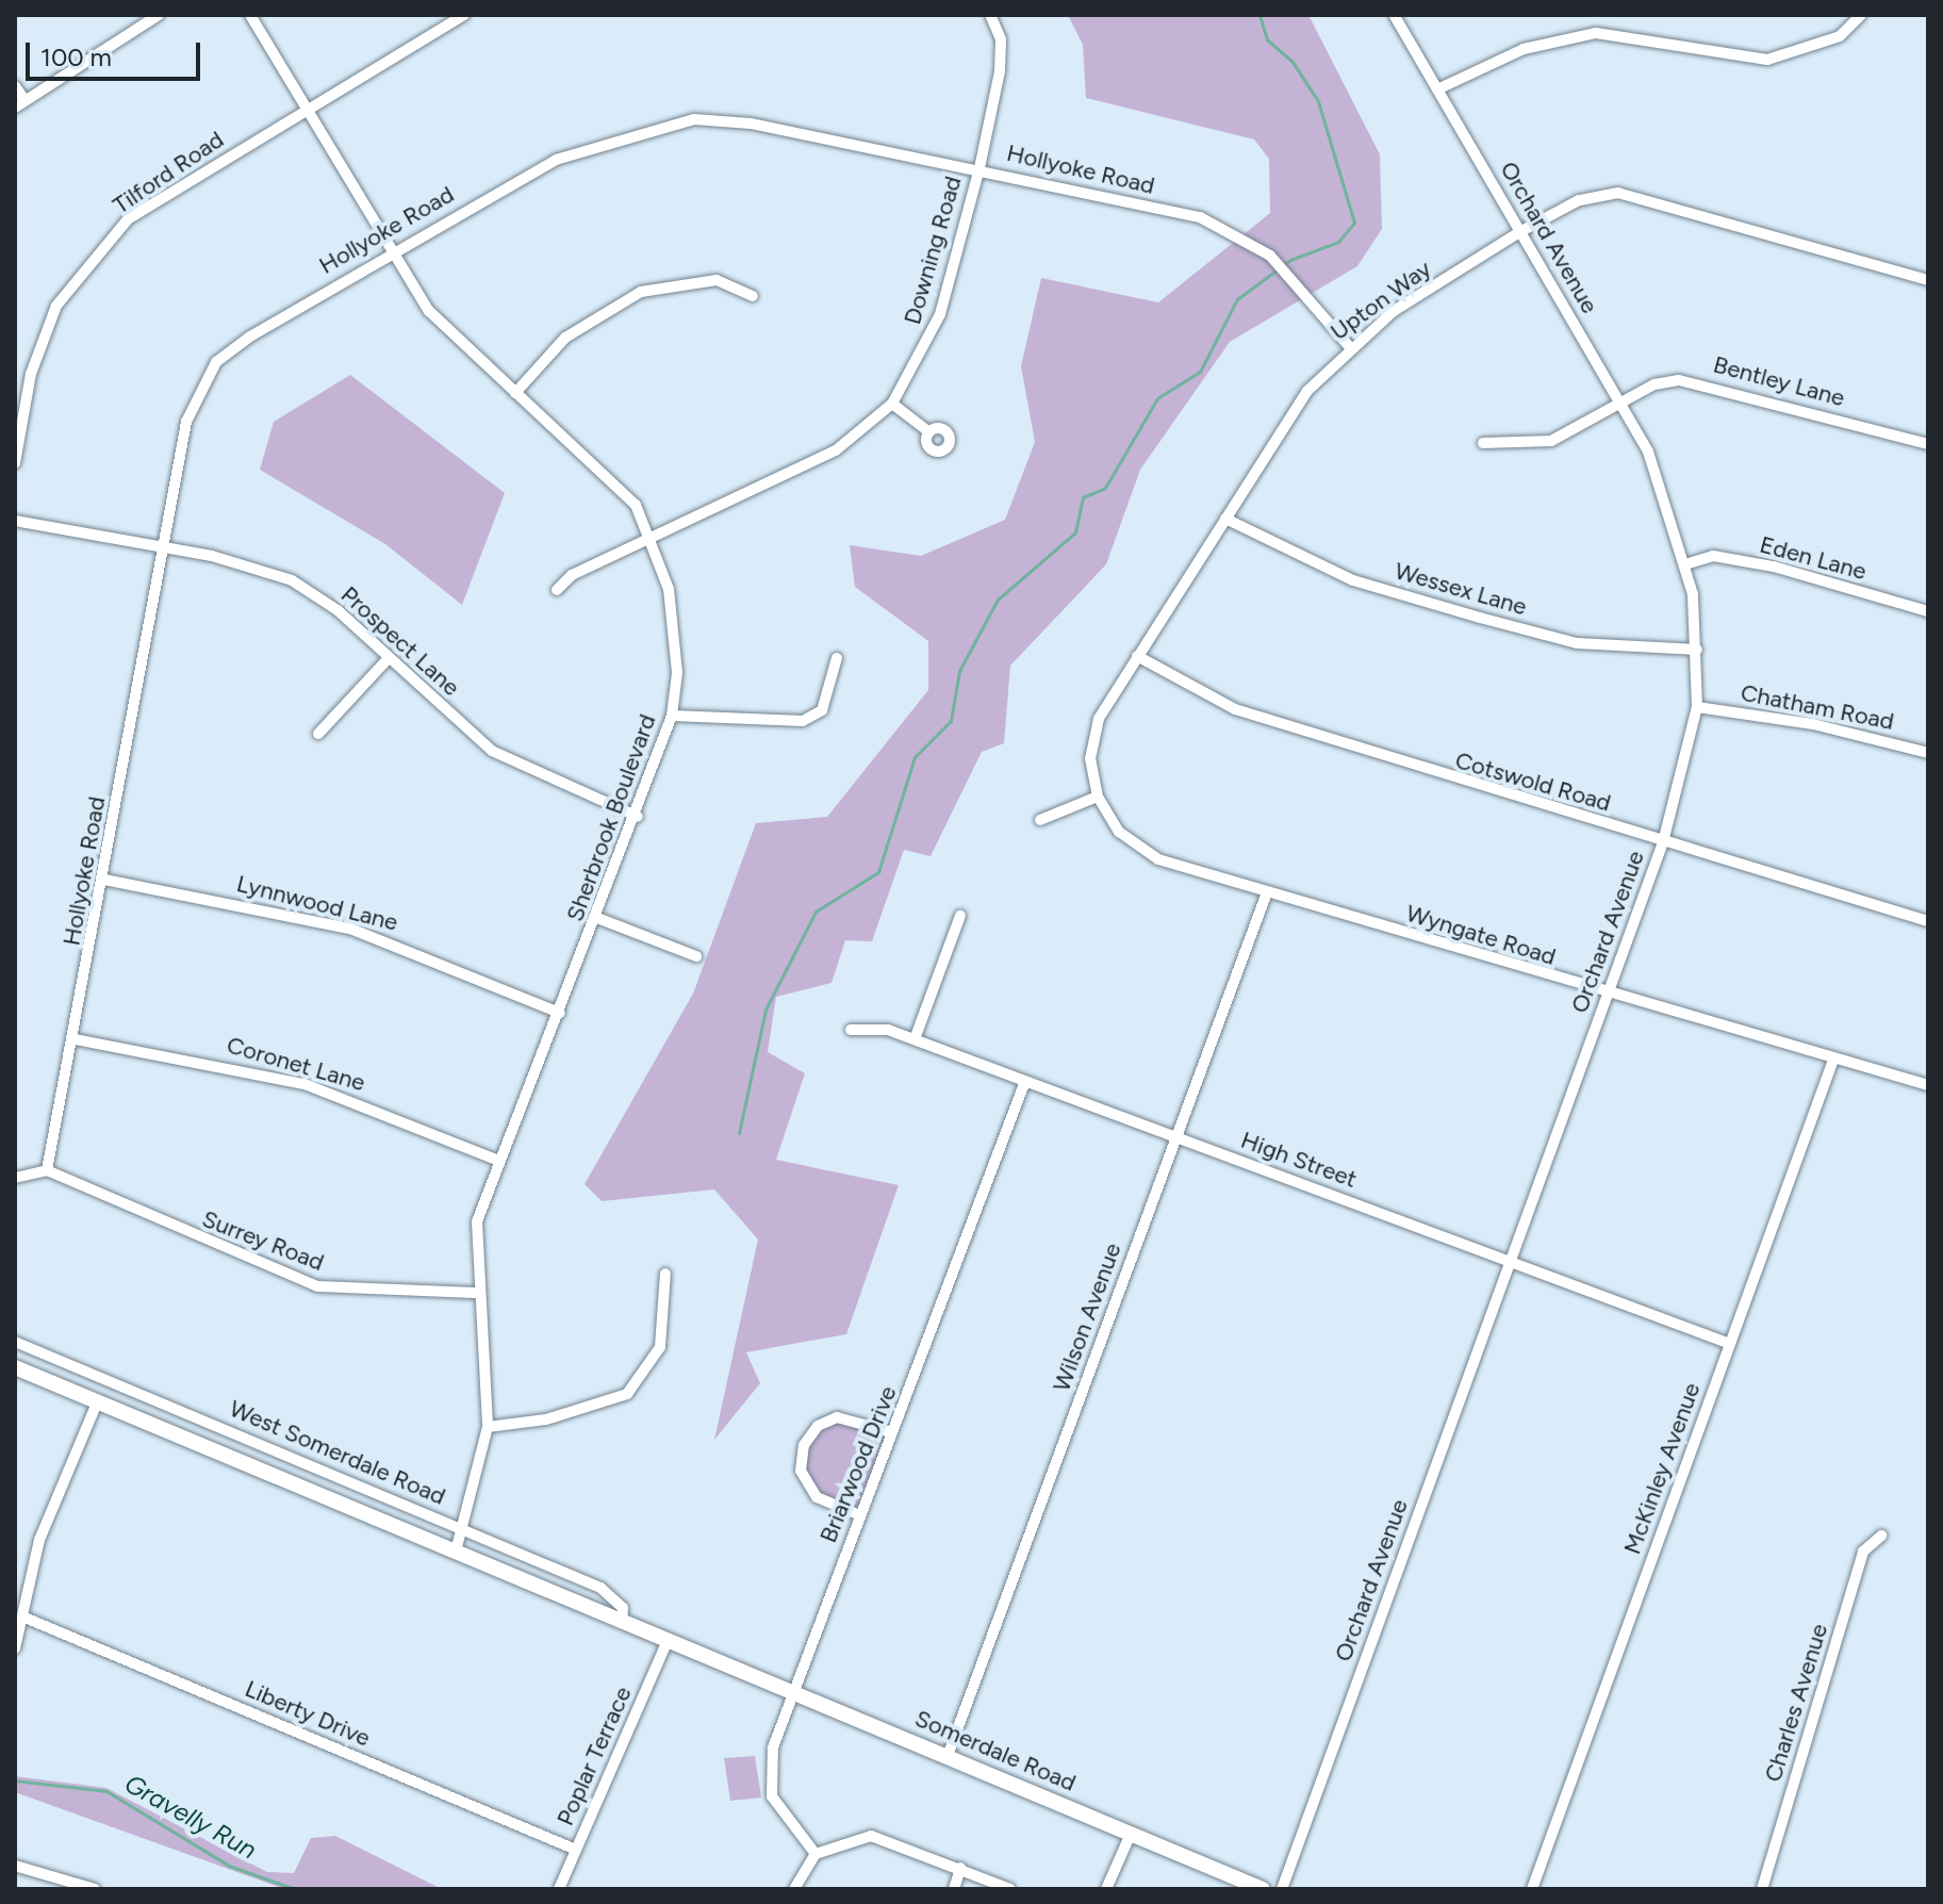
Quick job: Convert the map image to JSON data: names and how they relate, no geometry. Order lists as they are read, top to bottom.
{
  "streets": {
    "main road": ["West Somerdale Road", "Somerdale Road"],
    "street": [
      "Hollyoke Road",
      "Tilford Road",
      "Orchard Avenue",
      "Downing Road",
      "Upton Way",
      "Bentley Lane",
      "Eden Lane",
      "Wessex Lane",
      "Prospect Lane",
      "Chatham Road",
      "Cotswold Road",
      "Sherbrook Boulevard",
      "Lynnwood Lane",
      "Wyngate Road",
      "Coronet Lane",
      "High Street",
      "Surrey Road",
      "Wilson Avenue",
      "Briarwood Drive",
      "McKinley Avenue",
      "Charles Avenue",
      "Liberty Drive",
      "Poplar Terrace"
    ]
  },
  "crossings": [
    ["Hollyoke Road", "Downing Road"],
    ["Hollyoke Road", "Upton Way"],
    ["Hollyoke Road", "Prospect Lane"],
    ["Hollyoke Road", "Sherbrook Boulevard"],
    ["Hollyoke Road", "Lynnwood Lane"],
    ["Hollyoke Road", "Coronet Lane"],
    ["Hollyoke Road", "Surrey Road"],
    ["Tilford Road", "Sherbrook Boulevard"],
    ["Orchard Avenue", "Upton Way"],
    ["Orchard Avenue", "Bentley Lane"],
    ["Orchard Avenue", "Eden Lane"],
    ["Orchard Avenue", "Wessex Lane"],
    ["Orchard Avenue", "Chatham Road"],
    ["Orchard Avenue", "Cotswold Road"],
    ["Orchard Avenue", "Wyngate Road"],
    ["Orchard Avenue", "High Street"],
    ["Downing Road", "Sherbrook Boulevard"],
    ["Upton Way", "Wessex Lane"],
    ["Upton Way", "Cotswold Road"],
    ["Upton Way", "Wyngate Road"],
    ["Prospect Lane", "Sherbrook Boulevard"],
    ["Sherbrook Boulevard", "Lynnwood Lane"],
    ["Sherbrook Boulevard", "Coronet Lane"],
    ["Sherbrook Boulevard", "Surrey Road"],
    ["Sherbrook Boulevard", "West Somerdale Road"],
    ["Wyngate Road", "Wilson Avenue"],
    ["Wyngate Road", "McKinley Avenue"],
    ["High Street", "Wilson Avenue"],
    ["High Street", "Briarwood Drive"],
    ["High Street", "McKinley Avenue"],
    ["Wilson Avenue", "Somerdale Road"],
    ["West Somerdale Road", "Somerdale Road"],
    ["West Somerdale Road", "Poplar Terrace"],
    ["Briarwood Drive", "Somerdale Road"],
    ["Liberty Drive", "Poplar Terrace"]
  ],
  "water": ["Gravelly Run"],
  "scale_bar": "100 m"
}
